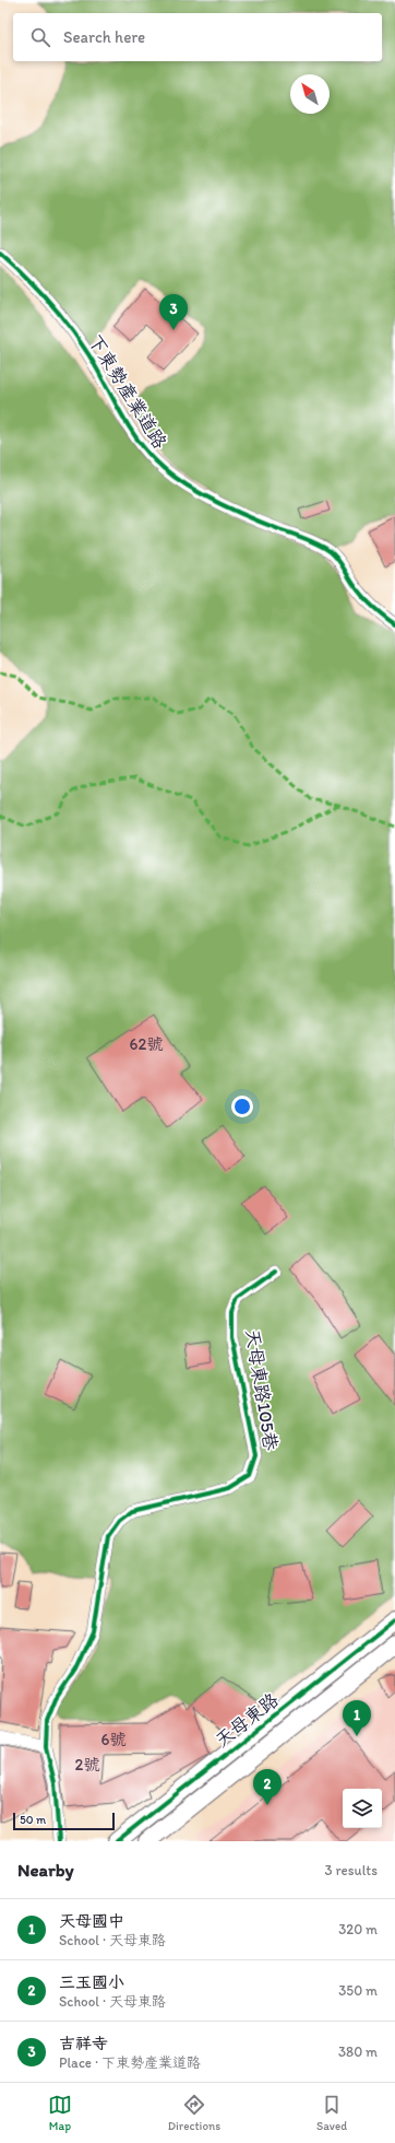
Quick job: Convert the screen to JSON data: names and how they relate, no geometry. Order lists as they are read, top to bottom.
{
  "streets": {
    "street": ["下東勢產業道路", "天母東路105巷", "天母東路"]
  },
  "house_numbers": ["62號", "6號", "2號"],
  "scale_bar": "50 m",
  "north": "top left",
  "page": {
    "search": "Search here",
    "pins": ["3", "1", "2"],
    "scale": "50 m",
    "heading": ["Nearby", "3 results"],
    "list": [
      {
        "mark": "1",
        "name": "天母國中",
        "note": "School · 天母東路",
        "value": "320 m"
      },
      {
        "mark": "2",
        "name": "三玉國小",
        "note": "School · 天母東路",
        "value": "350 m"
      },
      {
        "mark": "3",
        "name": "吉祥寺",
        "note": "Place · 下東勢產業道路",
        "value": "380 m"
      }
    ],
    "nav": ["Map", "Directions", "Saved"]
  }
}
